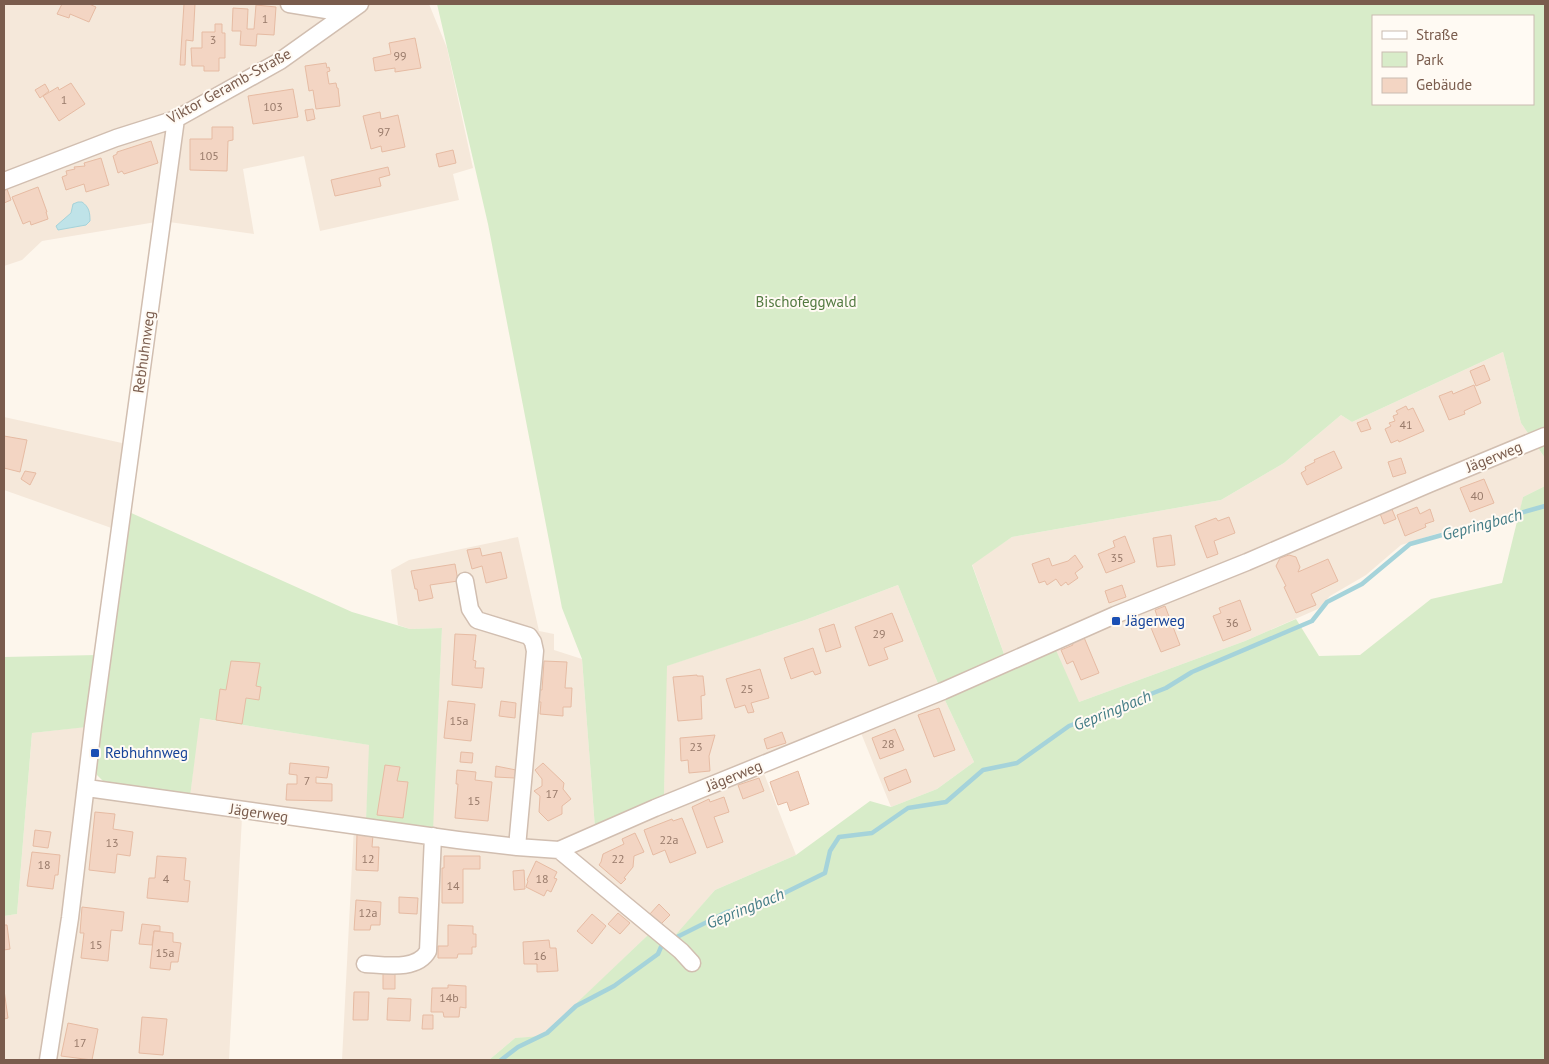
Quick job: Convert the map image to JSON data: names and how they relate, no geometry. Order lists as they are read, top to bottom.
{
  "streets": {
    "street": ["Viktor Geramb-Straße", "Rebhuhnweg", "Jägerweg"]
  },
  "crossings": [
    ["Viktor Geramb-Straße", "Rebhuhnweg"],
    ["Rebhuhnweg", "Jägerweg"]
  ],
  "water": ["Gepringbach"],
  "parks": ["Bischofeggwald"],
  "places": {
    "transit": ["Jägerweg", "Rebhuhnweg"]
  },
  "house_numbers": [
    "1",
    "3",
    "99",
    "1",
    "103",
    "97",
    "105",
    "41",
    "40",
    "35",
    "36",
    "29",
    "25",
    "15a",
    "28",
    "23",
    "7",
    "17",
    "15",
    "22a",
    "13",
    "12",
    "22",
    "18",
    "4",
    "18",
    "14",
    "12a",
    "15",
    "15a",
    "16",
    "14b",
    "17"
  ],
  "legend": ["Straße", "Park", "Gebäude"]
}
